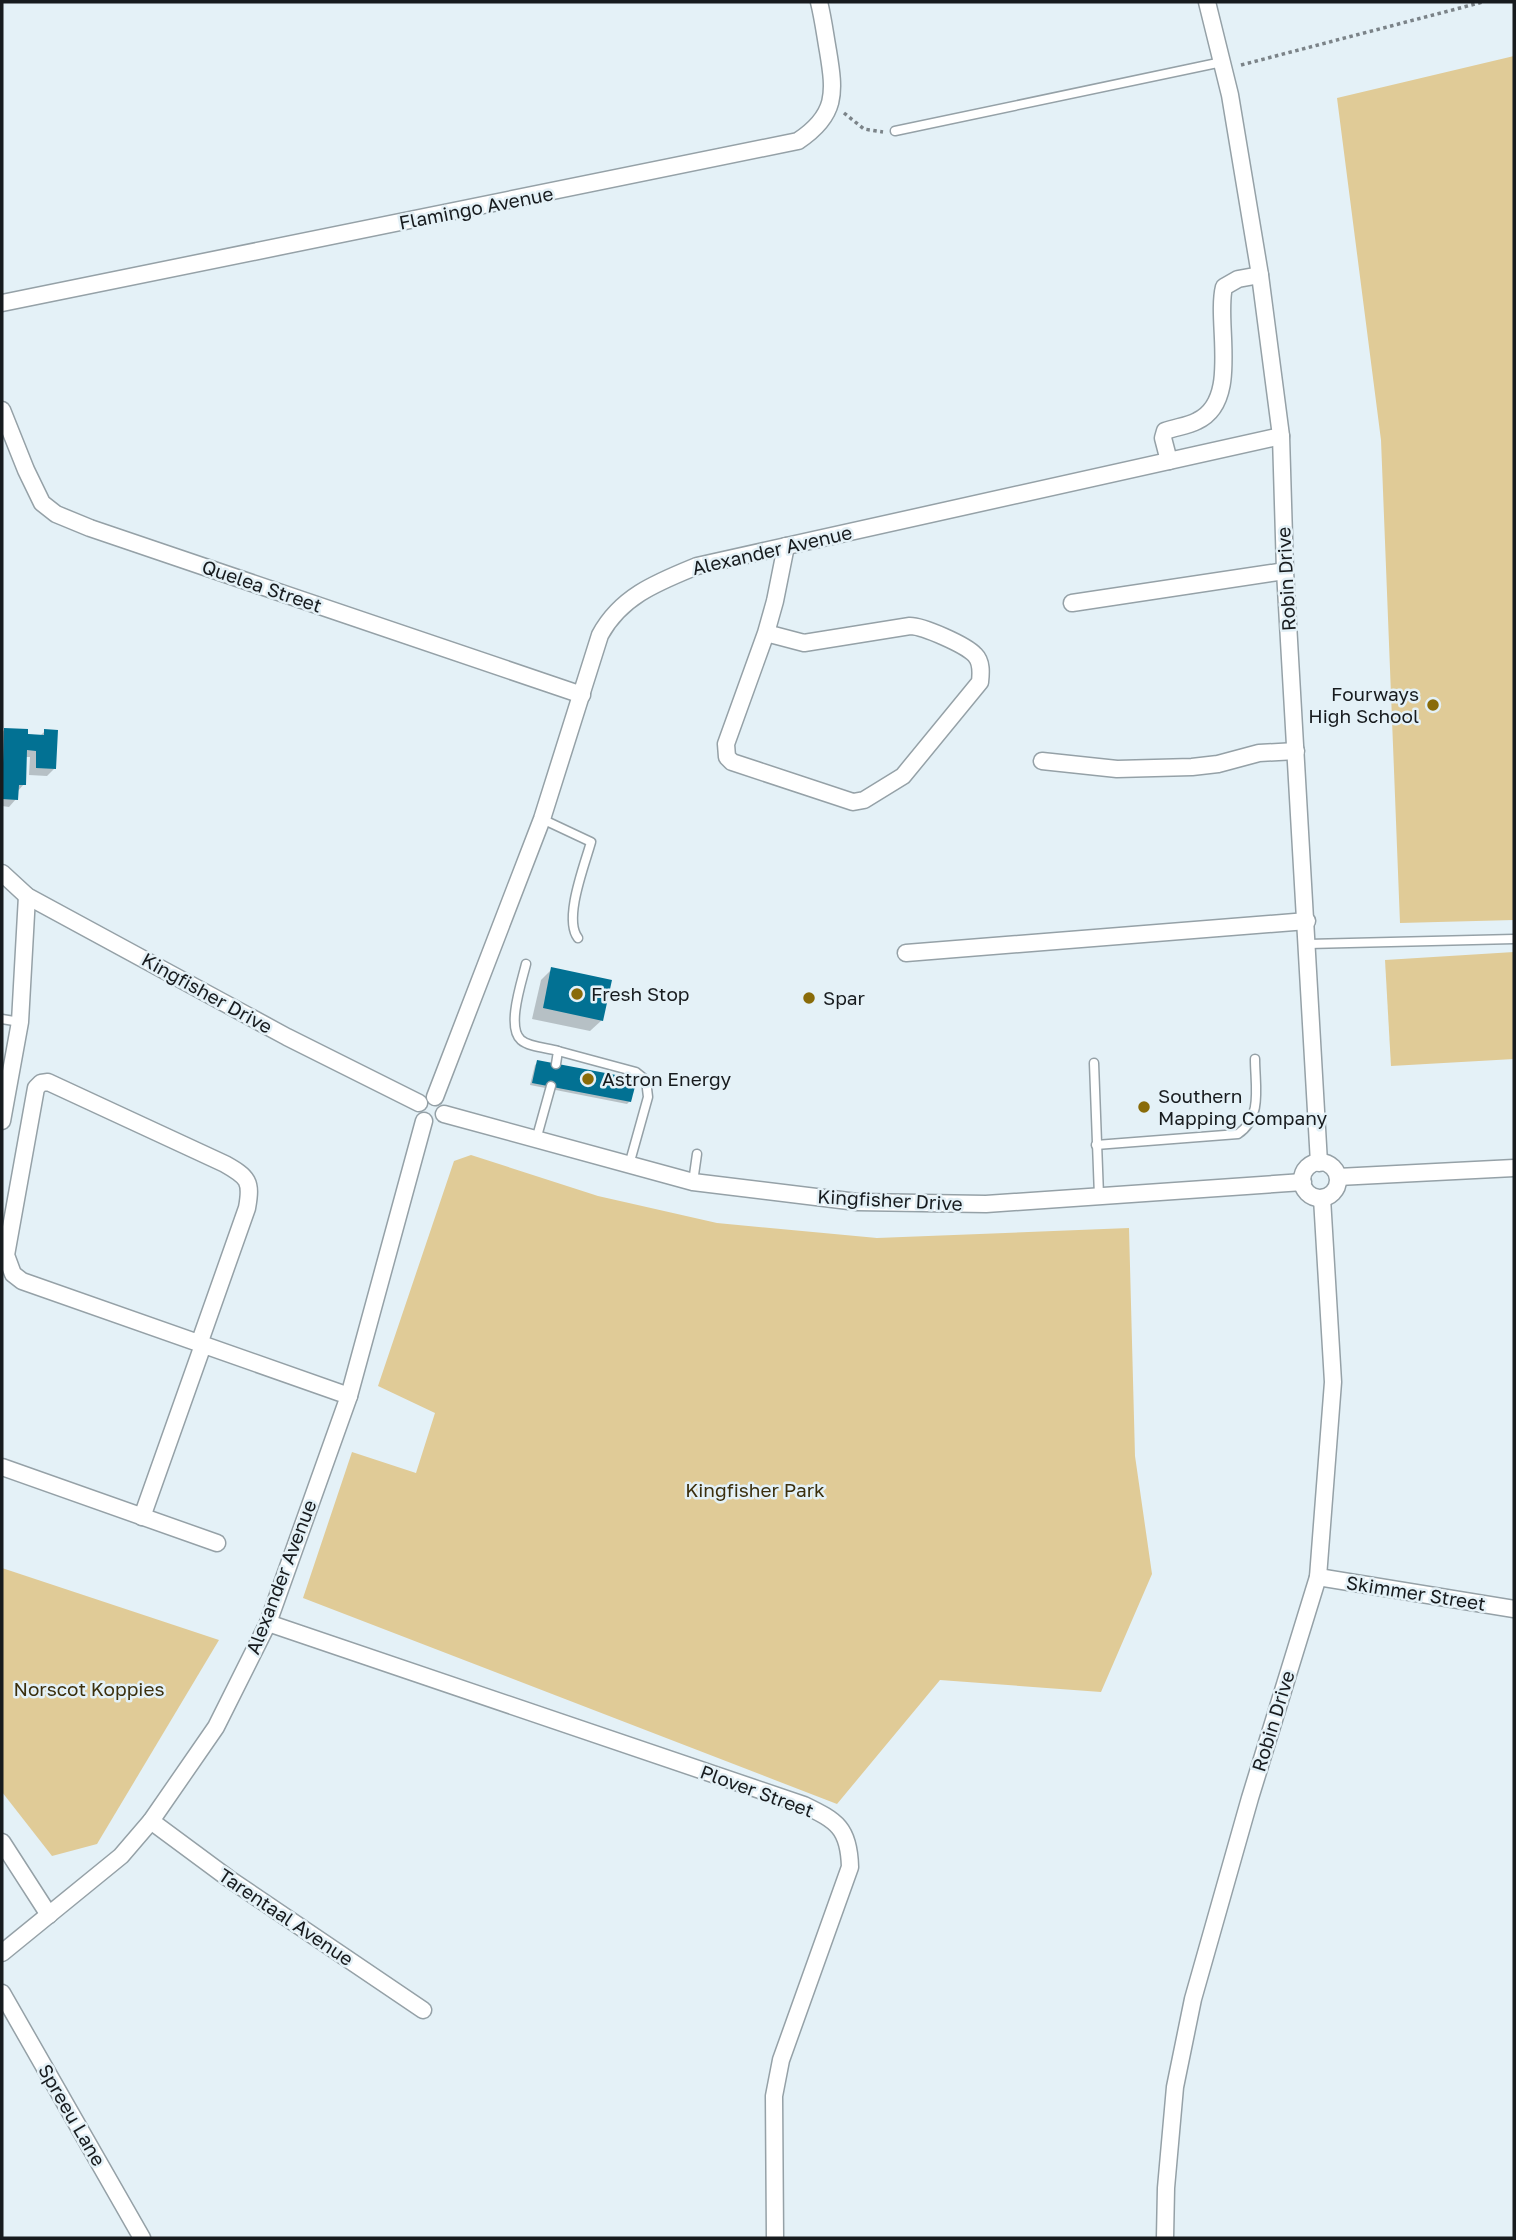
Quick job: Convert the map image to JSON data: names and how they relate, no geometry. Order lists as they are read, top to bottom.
{
  "streets": {
    "street": [
      "Flamingo Avenue",
      "Alexander Avenue",
      "Robin Drive",
      "Quelea Street",
      "Kingfisher Drive",
      "Skimmer Street",
      "Plover Street",
      "Tarentaal Avenue",
      "Spreeu Lane"
    ]
  },
  "crossings": [
    ["Alexander Avenue", "Robin Drive"],
    ["Alexander Avenue", "Quelea Street"],
    ["Alexander Avenue", "Kingfisher Drive"],
    ["Alexander Avenue", "Plover Street"],
    ["Alexander Avenue", "Tarentaal Avenue"],
    ["Robin Drive", "Kingfisher Drive"],
    ["Robin Drive", "Skimmer Street"]
  ],
  "parks": ["Kingfisher Park", "Norscot Koppies"],
  "places": [
    "Fourways High School",
    "Fresh Stop",
    "Spar",
    "Astron Energy",
    "Southern Mapping Company"
  ]
}
